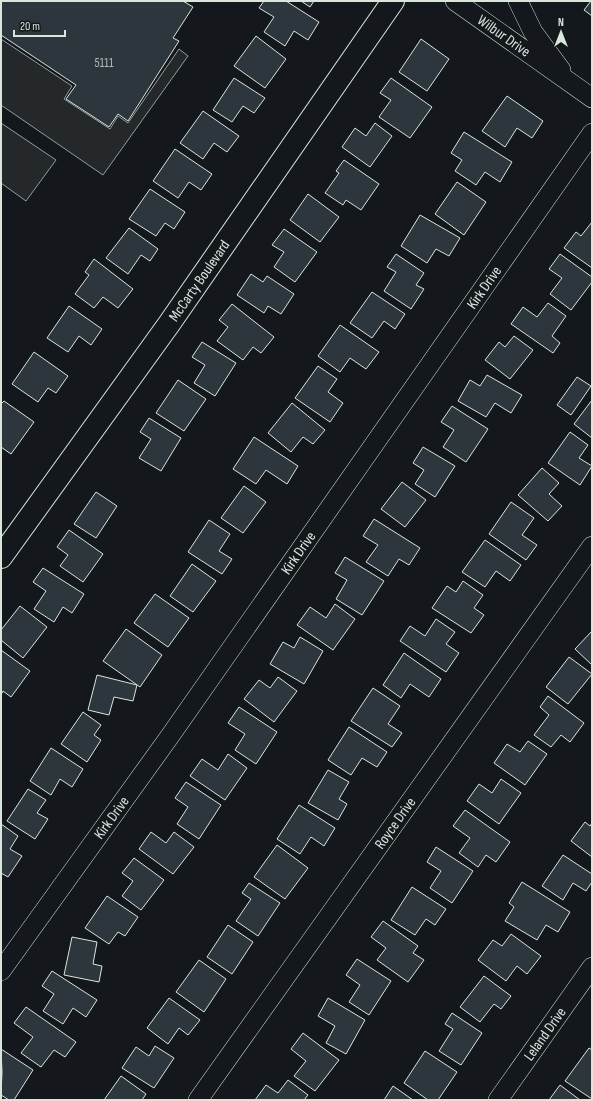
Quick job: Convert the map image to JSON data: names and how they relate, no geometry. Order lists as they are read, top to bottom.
{
  "streets": {
    "main road": ["McCarty Boulevard"],
    "street": [
      "Wilbur Drive",
      "Kirk Drive",
      "Royce Drive",
      "Leland Drive"
    ]
  },
  "house_numbers": ["5111"],
  "scale_bar": "20 m",
  "north": "top"
}
